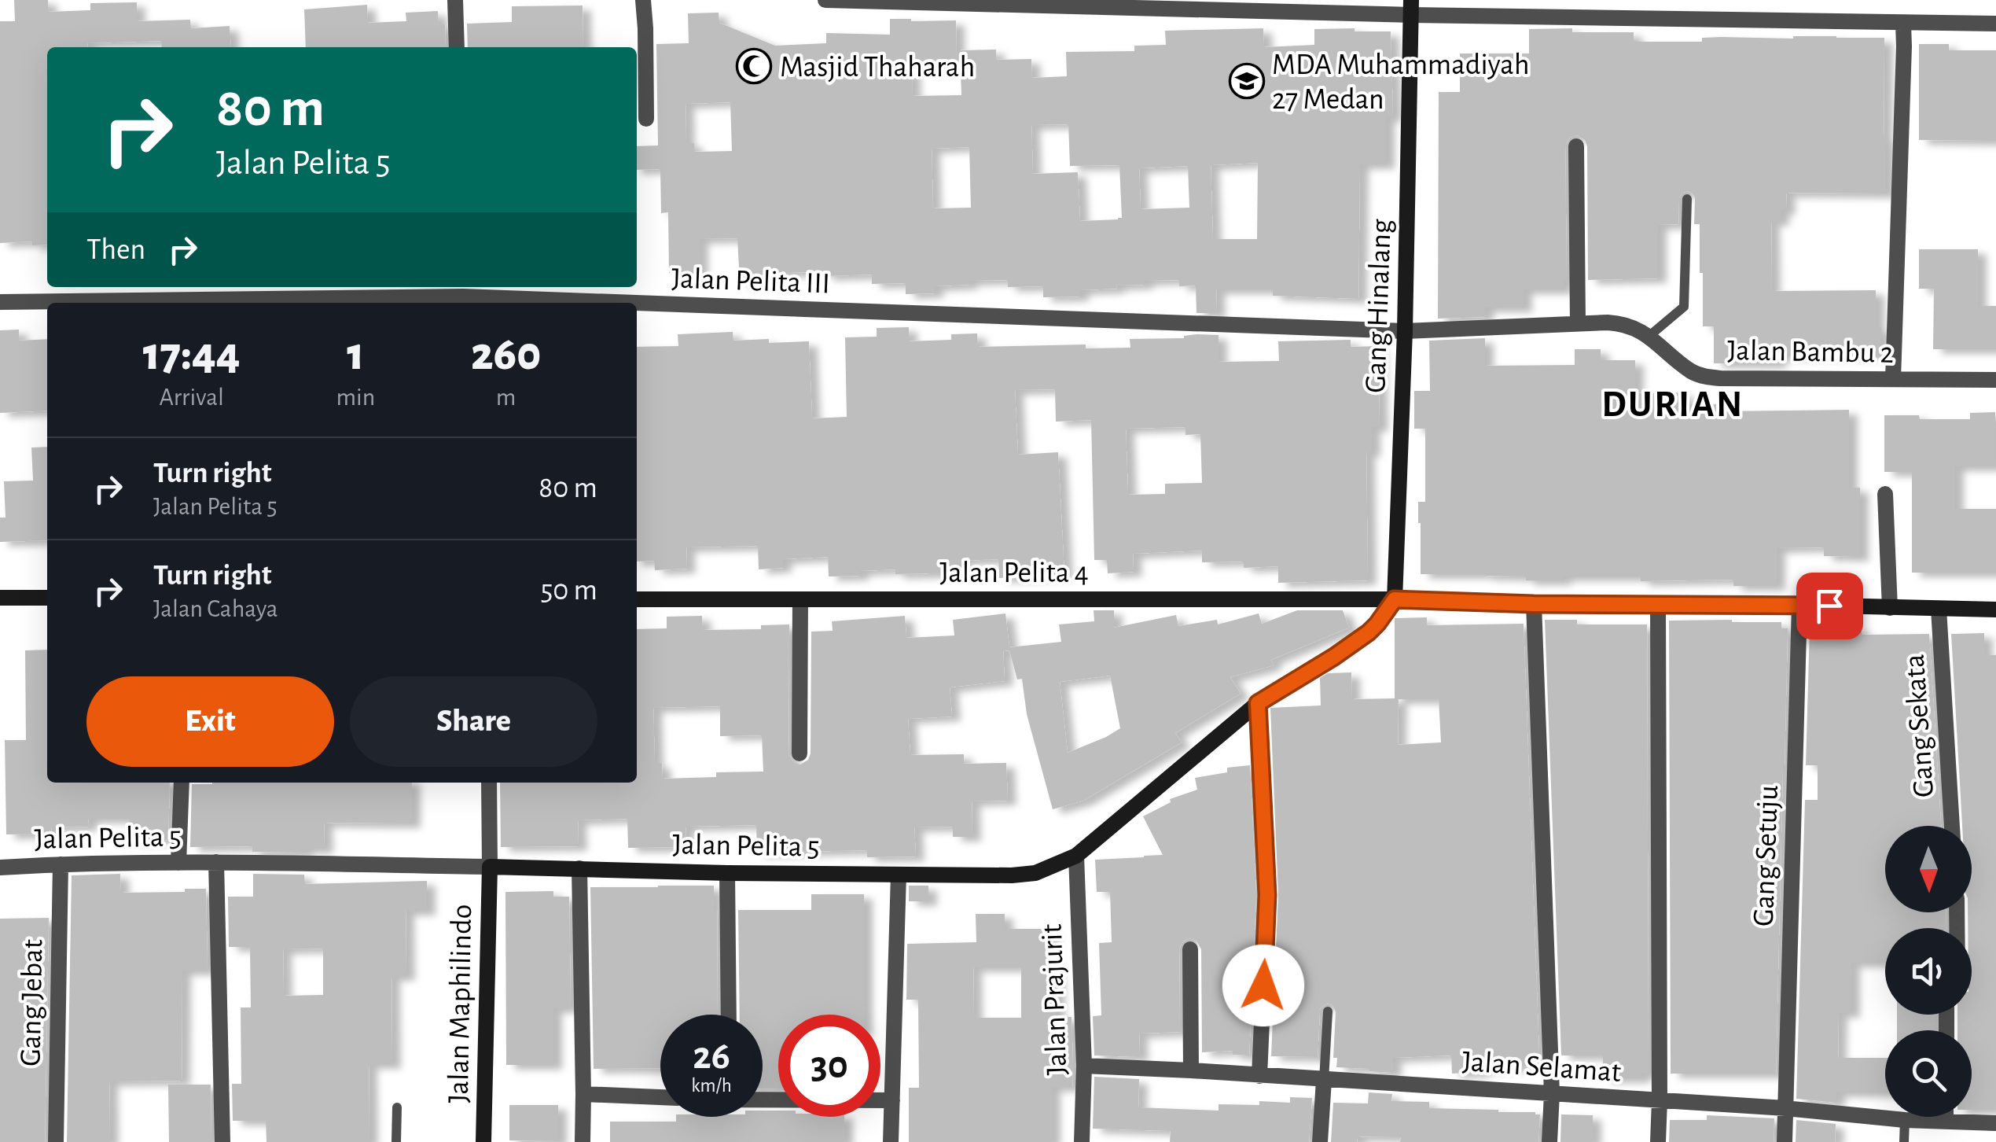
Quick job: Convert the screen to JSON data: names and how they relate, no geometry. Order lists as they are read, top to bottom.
{
  "streets": {
    "street": [
      "Jalan Pelita III",
      "Gang Hinalang",
      "Jalan Bambu 2",
      "Jalan Pelita 4",
      "Gang Sekata",
      "Jalan Pelita 5",
      "Gang Setuju",
      "Jalan Prajurit",
      "Gang Jebat",
      "Jalan Maphilindo",
      "Jalan Selamat"
    ]
  },
  "crossings": [
    ["Jalan Pelita III", "Gang Hinalang"],
    ["Jalan Pelita III", "Jalan Bambu 2"],
    ["Gang Hinalang", "Jalan Bambu 2"],
    ["Gang Hinalang", "Jalan Pelita 4"],
    ["Gang Hinalang", "Jalan Pelita 5"],
    ["Jalan Pelita 4", "Gang Sekata"],
    ["Jalan Pelita 4", "Jalan Pelita 5"],
    ["Jalan Pelita 4", "Gang Setuju"],
    ["Jalan Pelita 5", "Jalan Prajurit"],
    ["Jalan Pelita 5", "Gang Jebat"],
    ["Jalan Pelita 5", "Jalan Maphilindo"],
    ["Gang Setuju", "Jalan Selamat"],
    ["Jalan Prajurit", "Jalan Selamat"]
  ],
  "districts": ["DURIAN"],
  "places": {
    "mosque": ["Masjid Thaharah"],
    "school or university": ["MDA Muhammadiyah 27 Medan"]
  },
  "north": "bottom",
  "page": {
    "turn": ["80 m", "Jalan Pelita 5"],
    "then": "Then",
    "eta": [
      "17:44",
      "Arrival",
      "1",
      "min",
      "260",
      "m"
    ],
    "list": [
      {
        "name": "Turn right",
        "note": "Jalan Pelita 5",
        "value": "80 m"
      },
      {
        "name": "Turn right",
        "note": "Jalan Cahaya",
        "value": "50 m"
      }
    ],
    "buttons": ["Exit", "Share"],
    "speed": "26 km/h",
    "limit": "30"
  }
}
